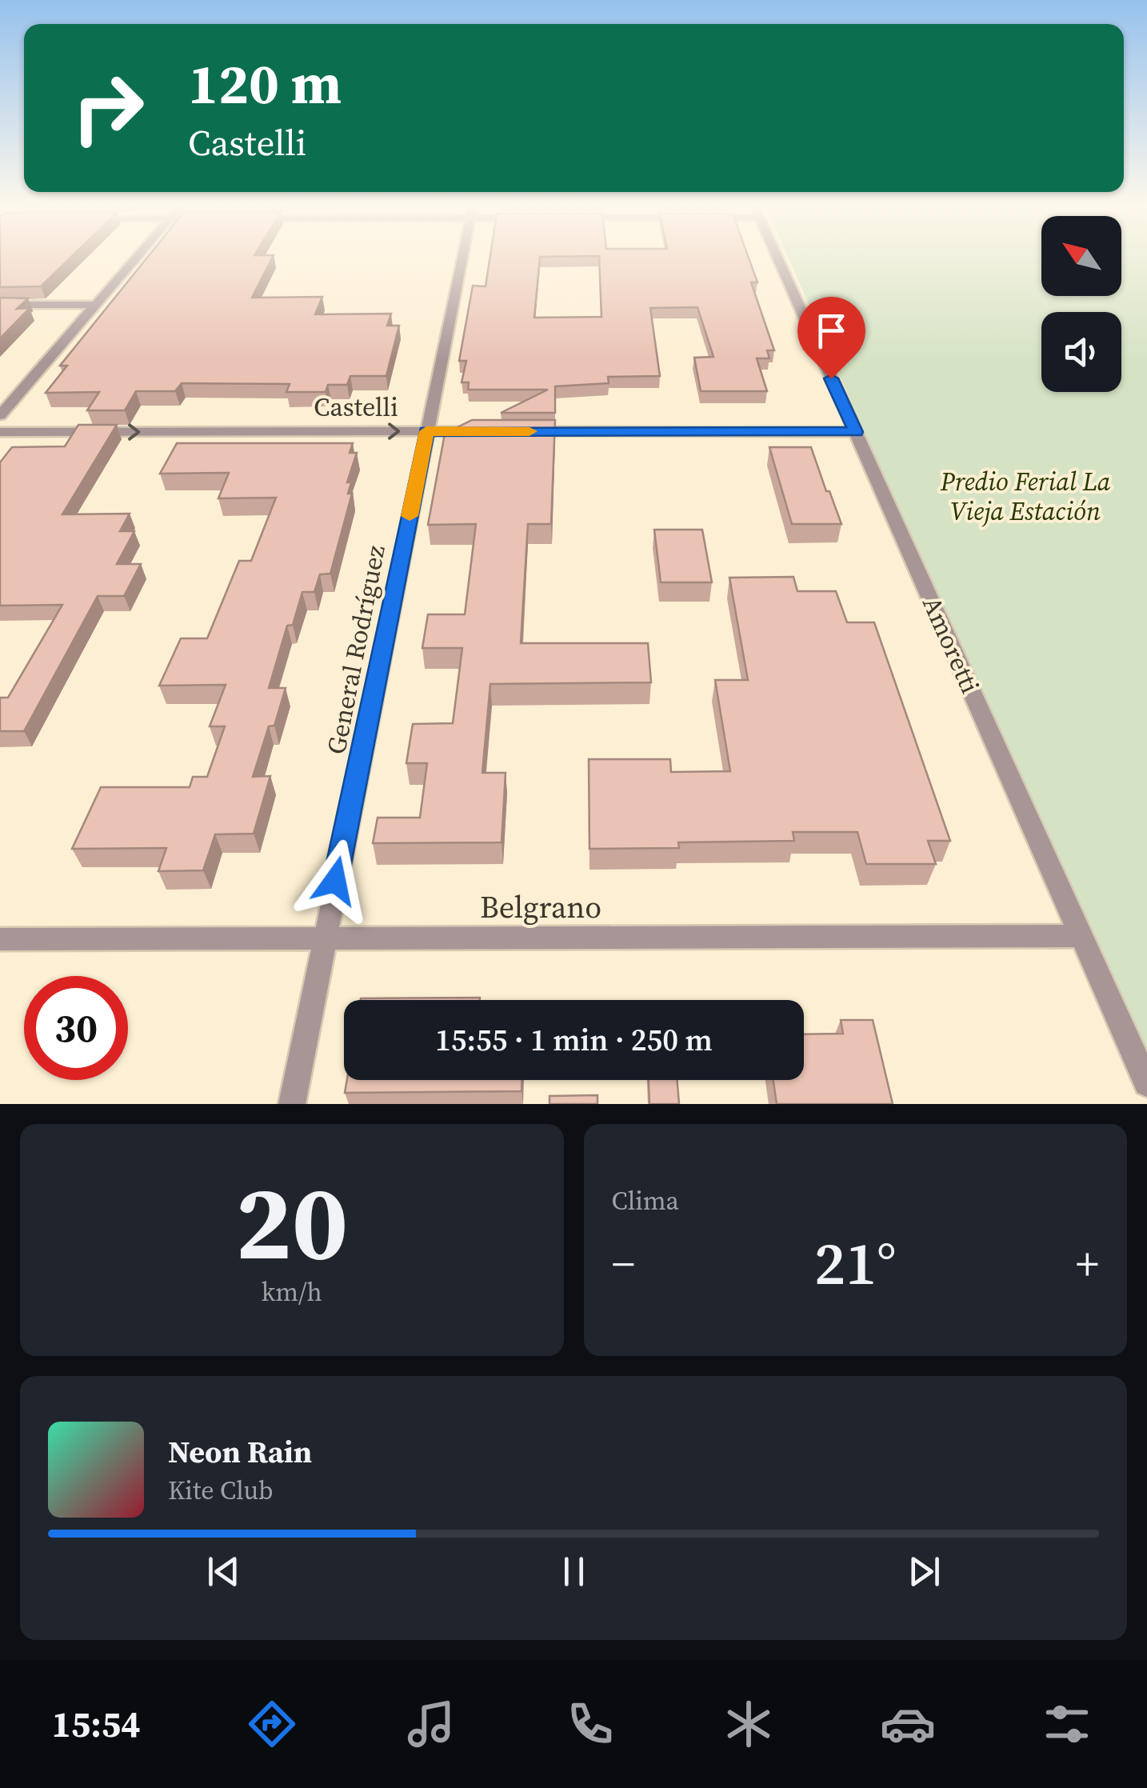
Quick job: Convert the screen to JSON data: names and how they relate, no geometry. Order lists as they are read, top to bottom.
{
  "streets": {
    "street": [
      "Castelli",
      "Amoretti",
      "General Rodríguez",
      "Belgrano"
    ]
  },
  "crossings": [
    ["Castelli", "General Rodríguez"],
    ["Amoretti", "Belgrano"],
    ["General Rodríguez", "Belgrano"]
  ],
  "one_way": ["Castelli"],
  "parks": ["Predio Ferial La Vieja Estación"],
  "north": "top left",
  "page": {
    "turn": ["120 m", "Castelli"],
    "limit": "30",
    "trip": "15:55 · 1 min · 250 m",
    "tile": [
      ["20", "km/h"],
      "Clima"
    ],
    "heat": ["−", "21°", "+"],
    "song": ["Neon Rain", "Kite Club"],
    "tabs": "15:54"
  }
}
